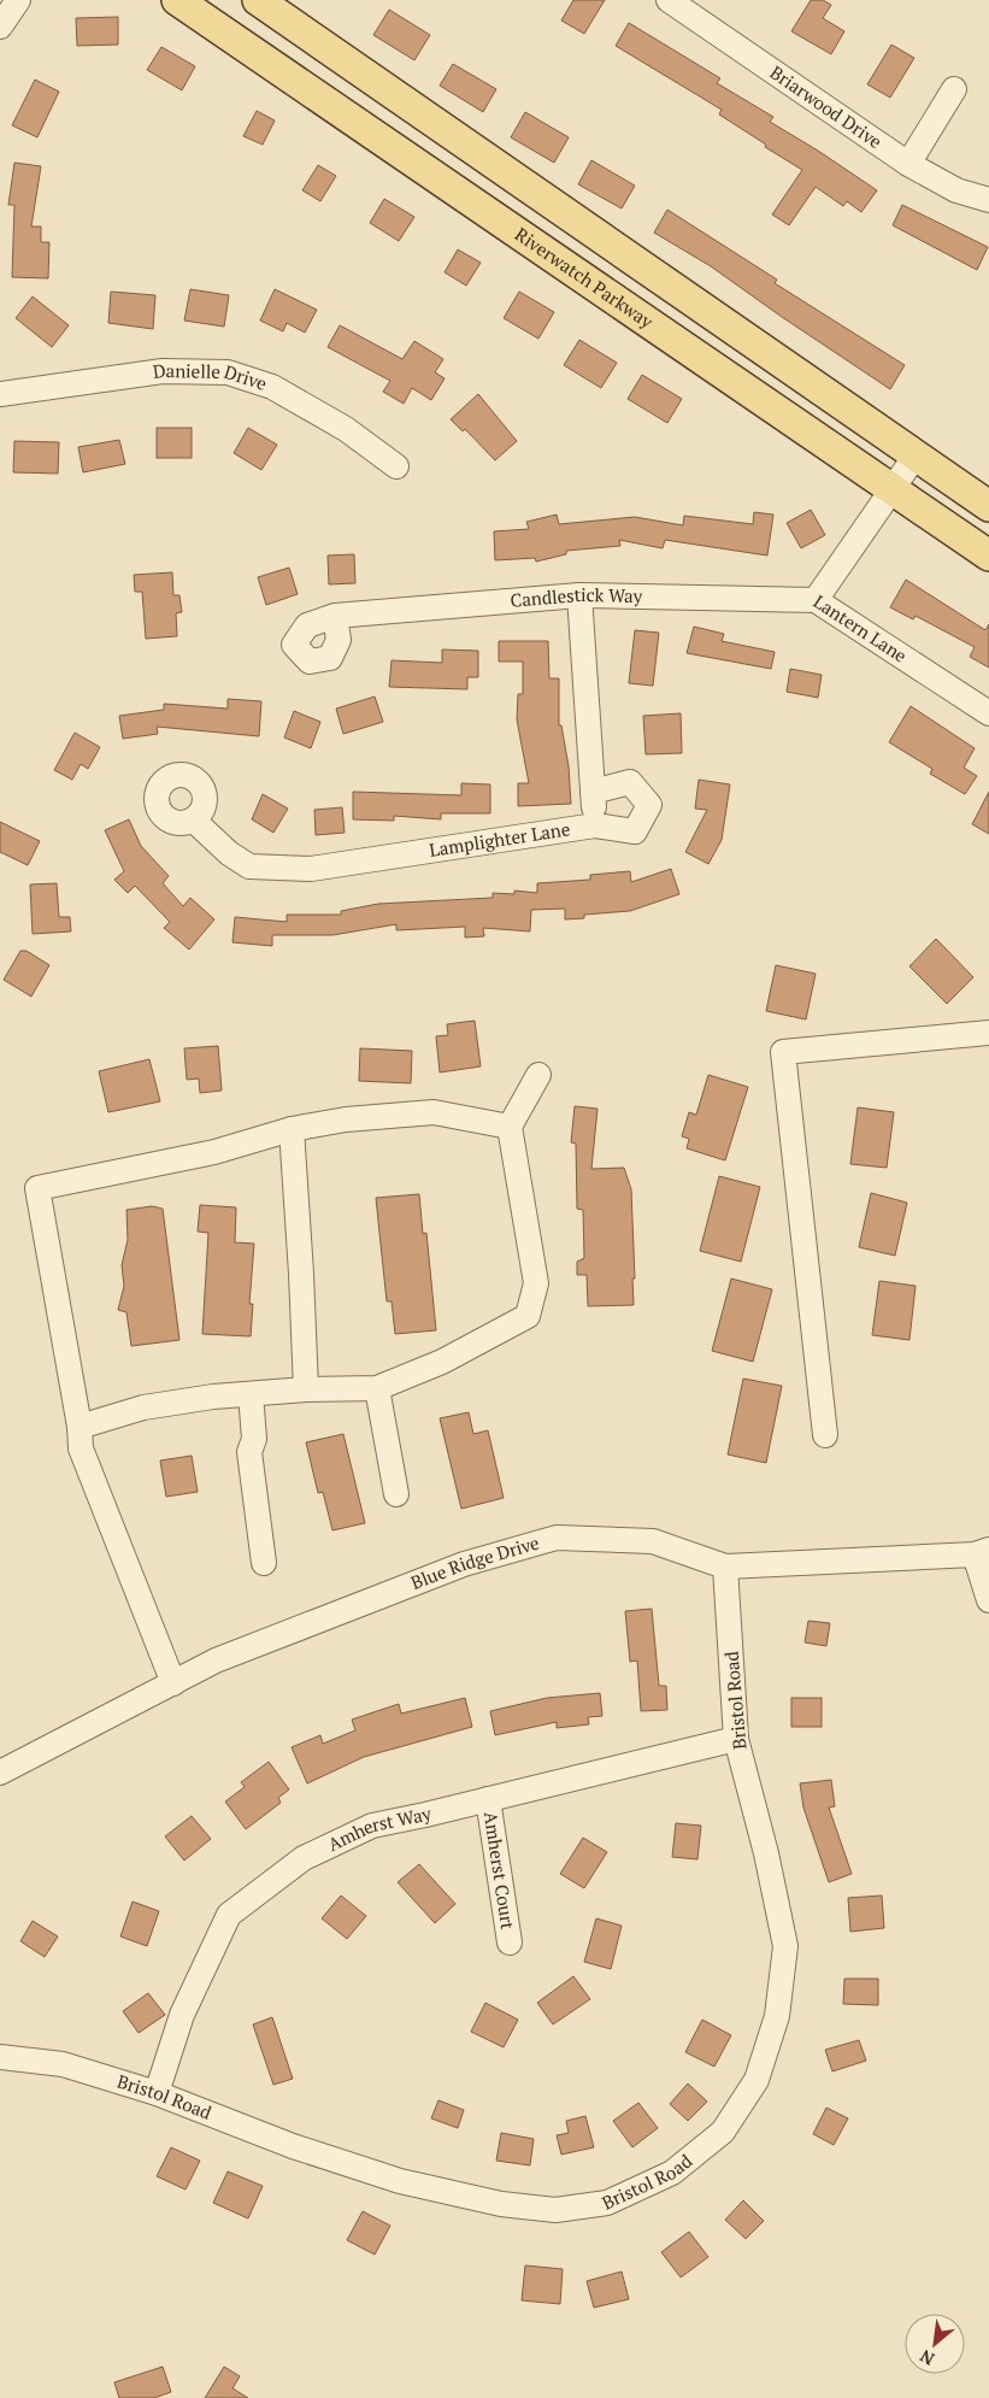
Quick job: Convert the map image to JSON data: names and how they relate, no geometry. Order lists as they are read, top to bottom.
{
  "streets": {
    "main road": ["Riverwatch Parkway"],
    "street": [
      "Briarwood Drive",
      "Danielle Drive",
      "Candlestick Way",
      "Lantern Lane",
      "Lamplighter Lane",
      "Blue Ridge Drive",
      "Bristol Road",
      "Amherst Way",
      "Amherst Court"
    ]
  },
  "crossings": [
    ["Riverwatch Parkway", "Lantern Lane"],
    ["Candlestick Way", "Lantern Lane"],
    ["Candlestick Way", "Lamplighter Lane"],
    ["Blue Ridge Drive", "Bristol Road"],
    ["Bristol Road", "Amherst Way"],
    ["Amherst Way", "Amherst Court"]
  ],
  "north": "bottom left"
}
